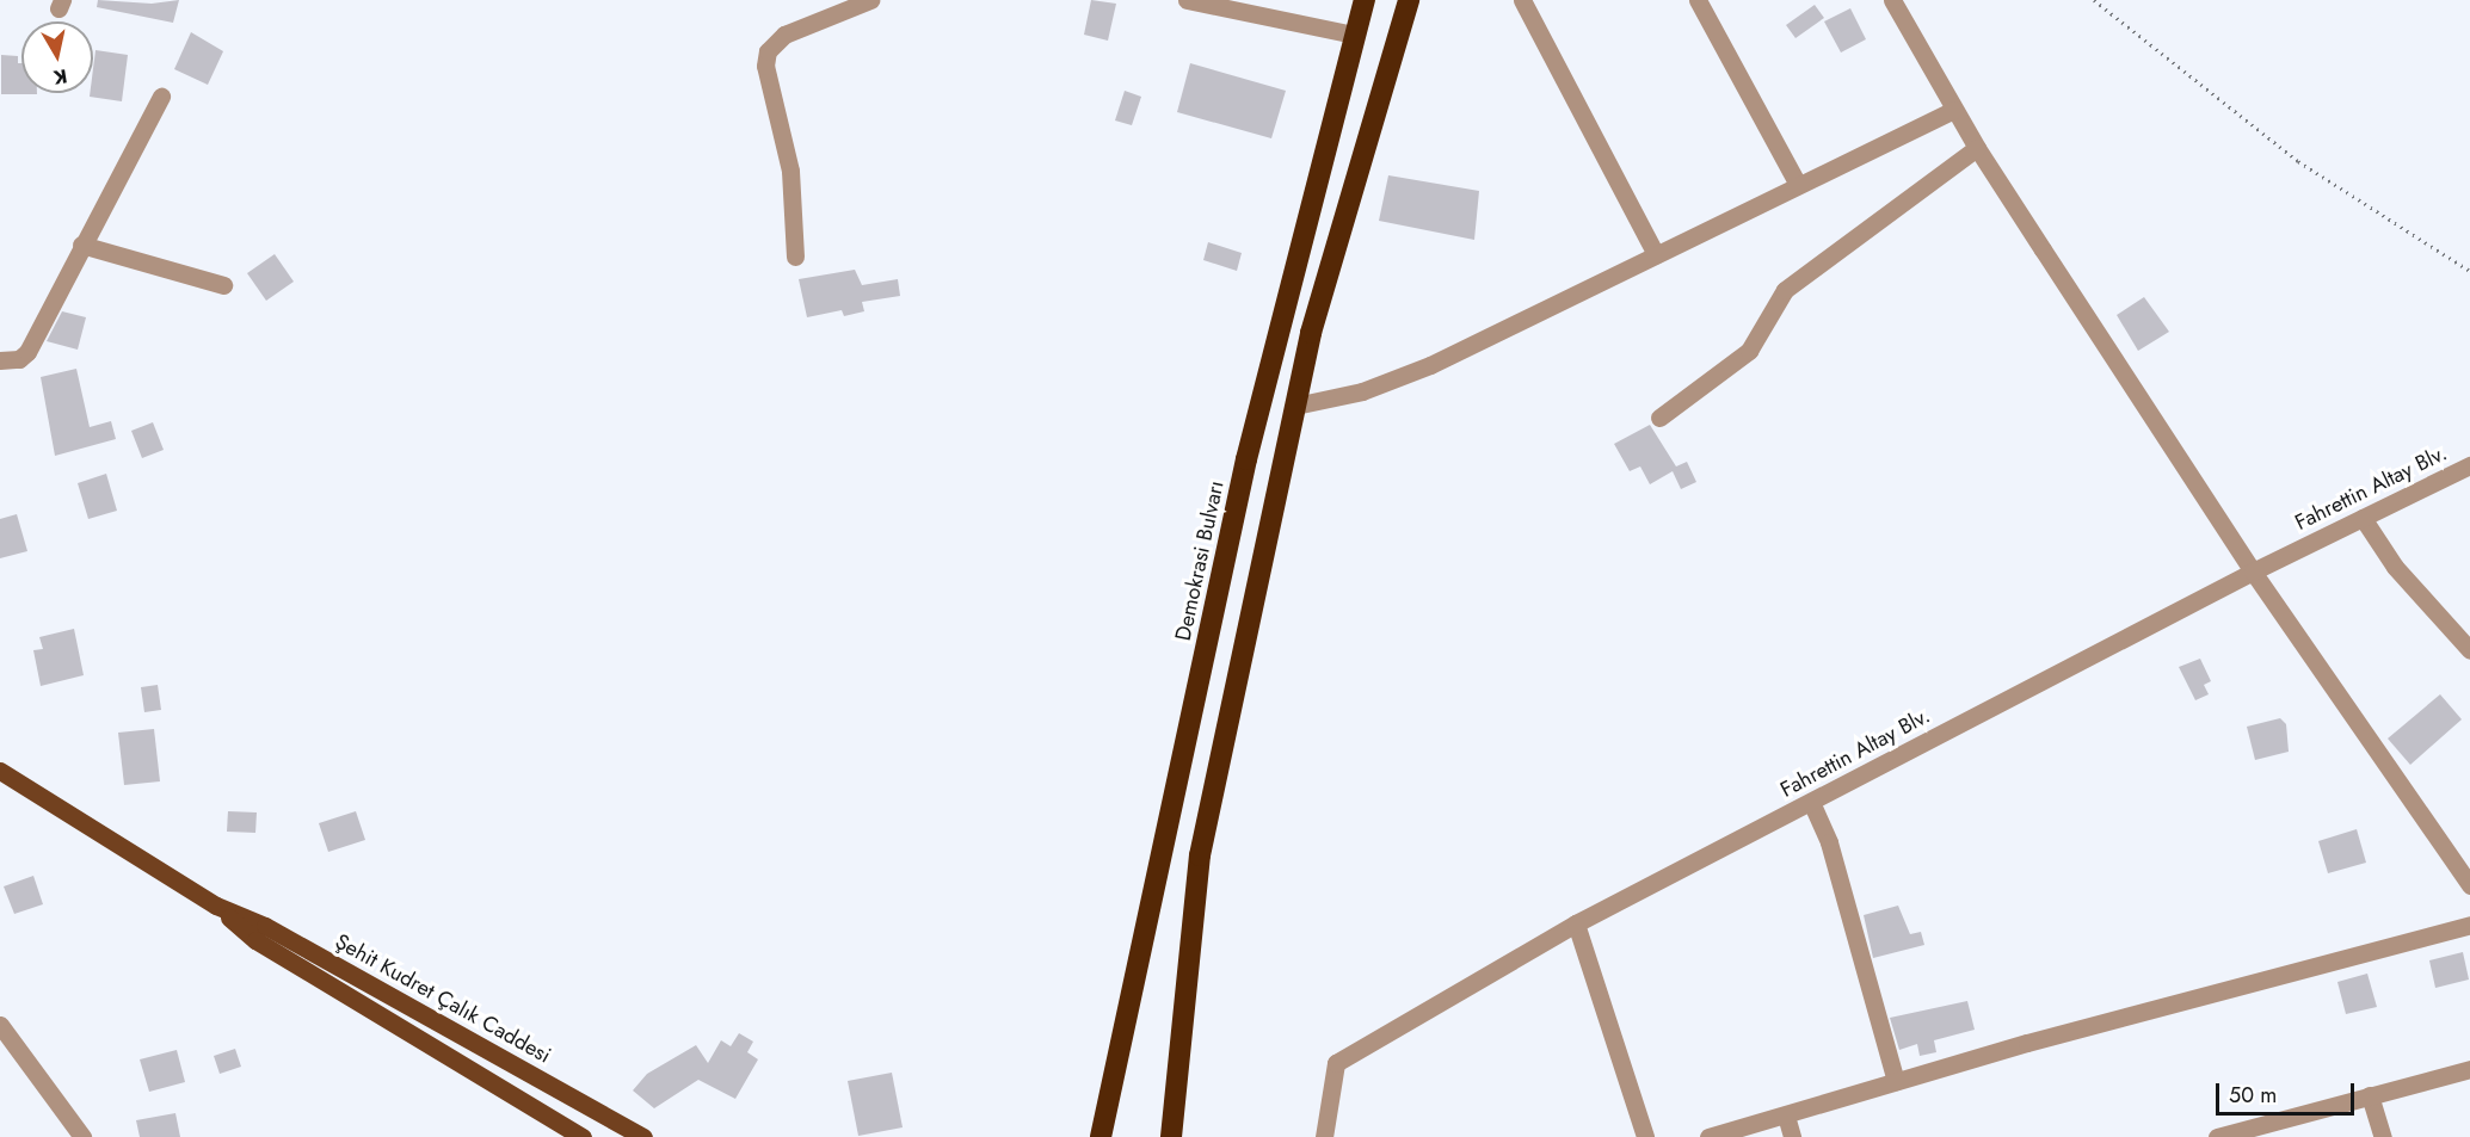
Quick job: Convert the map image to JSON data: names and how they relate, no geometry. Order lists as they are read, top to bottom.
{
  "streets": {
    "highway": ["Demokrasi Bulvarı"],
    "main road": ["Şehit Kudret Çalık Caddesi"],
    "street": ["Fahrettin Altay Blv."]
  },
  "scale_bar": "50 m",
  "north": "bottom"
}
